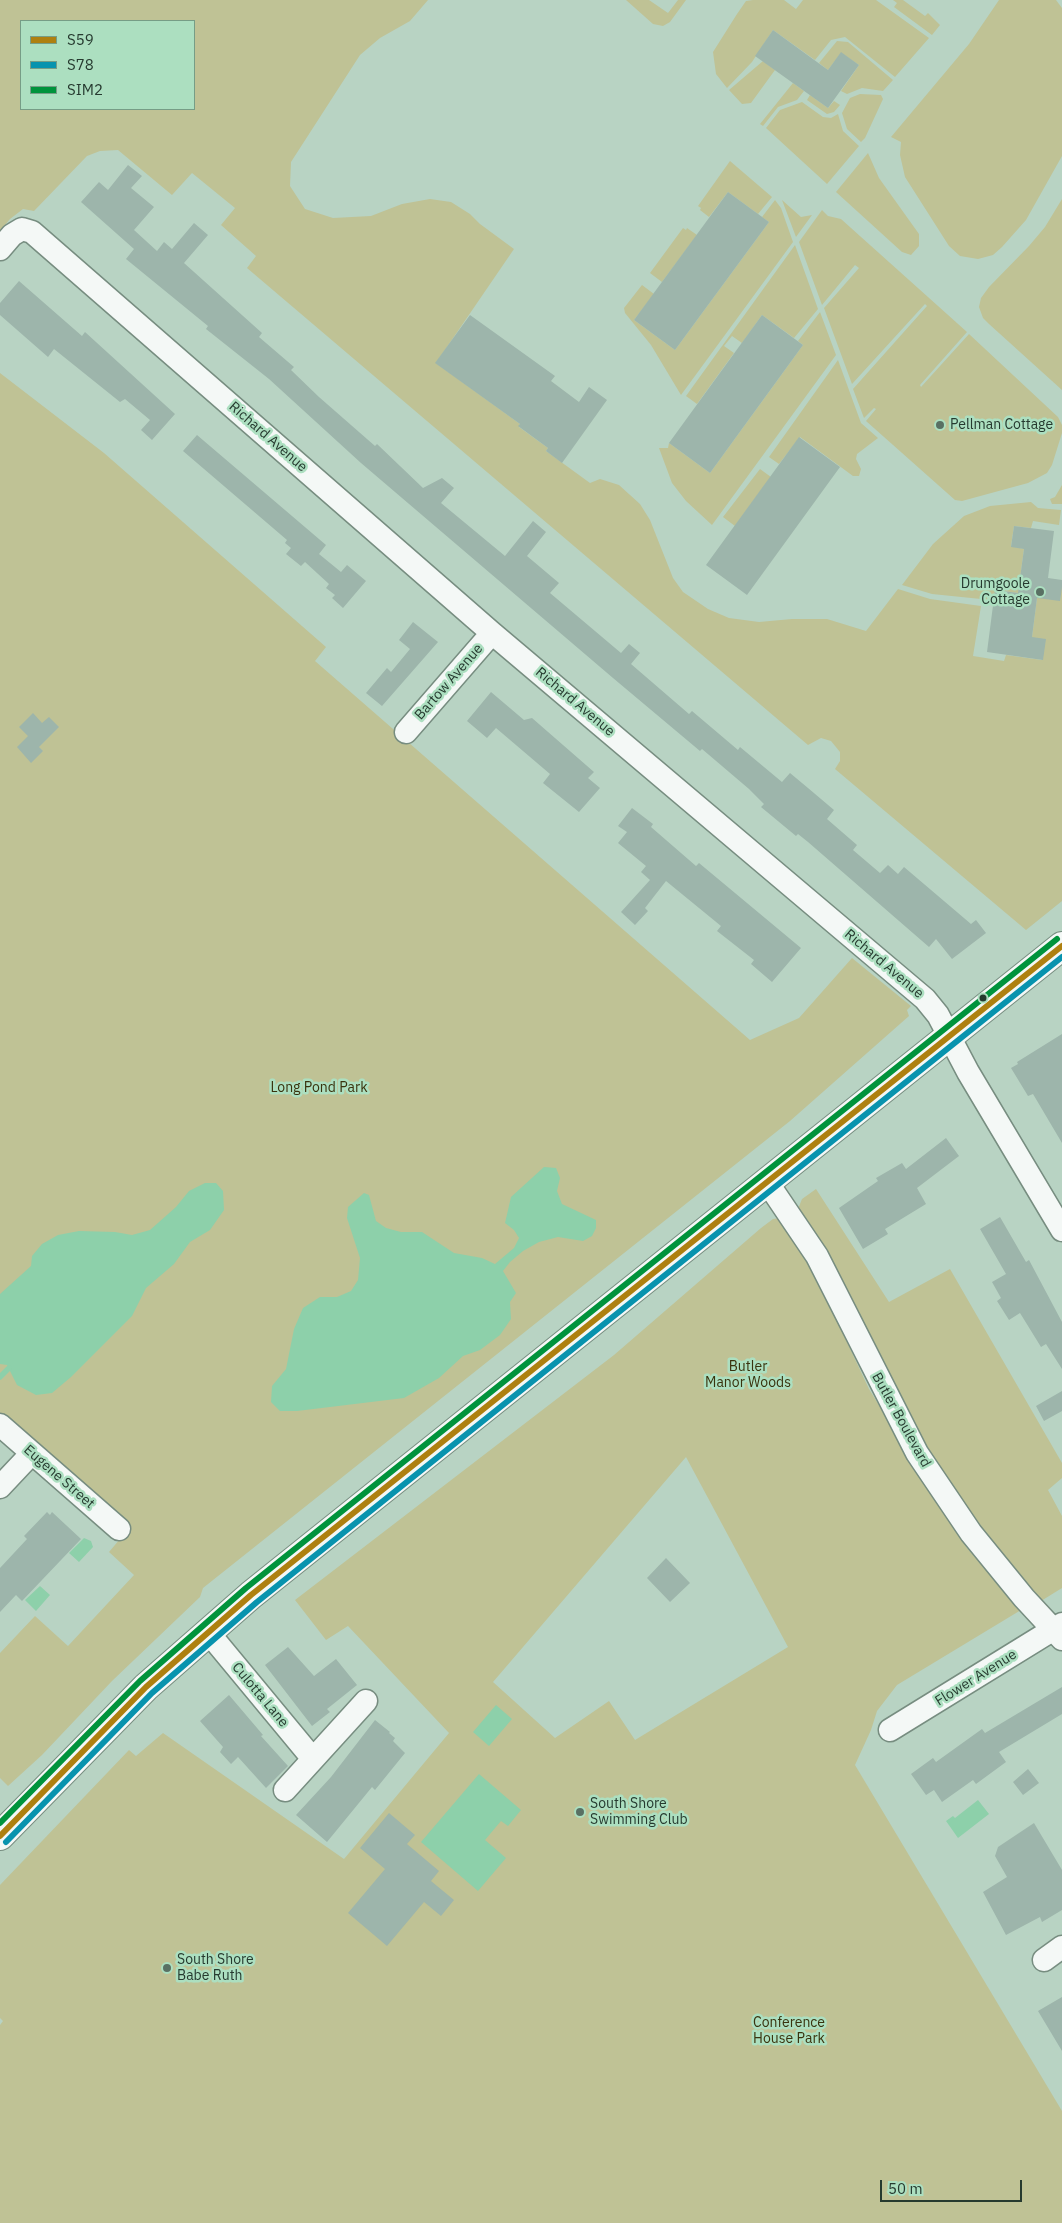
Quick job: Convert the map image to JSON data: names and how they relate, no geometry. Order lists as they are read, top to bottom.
{
  "streets": {
    "street": [
      "Richard Avenue",
      "Bartow Avenue",
      "Butler Boulevard",
      "Eugene Street",
      "Flower Avenue",
      "Culotta Lane"
    ]
  },
  "crossings": [
    ["Richard Avenue", "Bartow Avenue"],
    ["Butler Boulevard", "Flower Avenue"]
  ],
  "parks": ["Long Pond Park", "Butler Manor Woods", "Conference House Park"],
  "places": [
    "Pellman Cottage",
    "Drumgoole Cottage",
    "South Shore Swimming Club",
    "South Shore Babe Ruth"
  ],
  "lines": ["transit line SIM2", "transit line S59", "transit line S78"],
  "legend": ["S59", "S78", "SIM2"],
  "scale_bar": "50 m"
}
